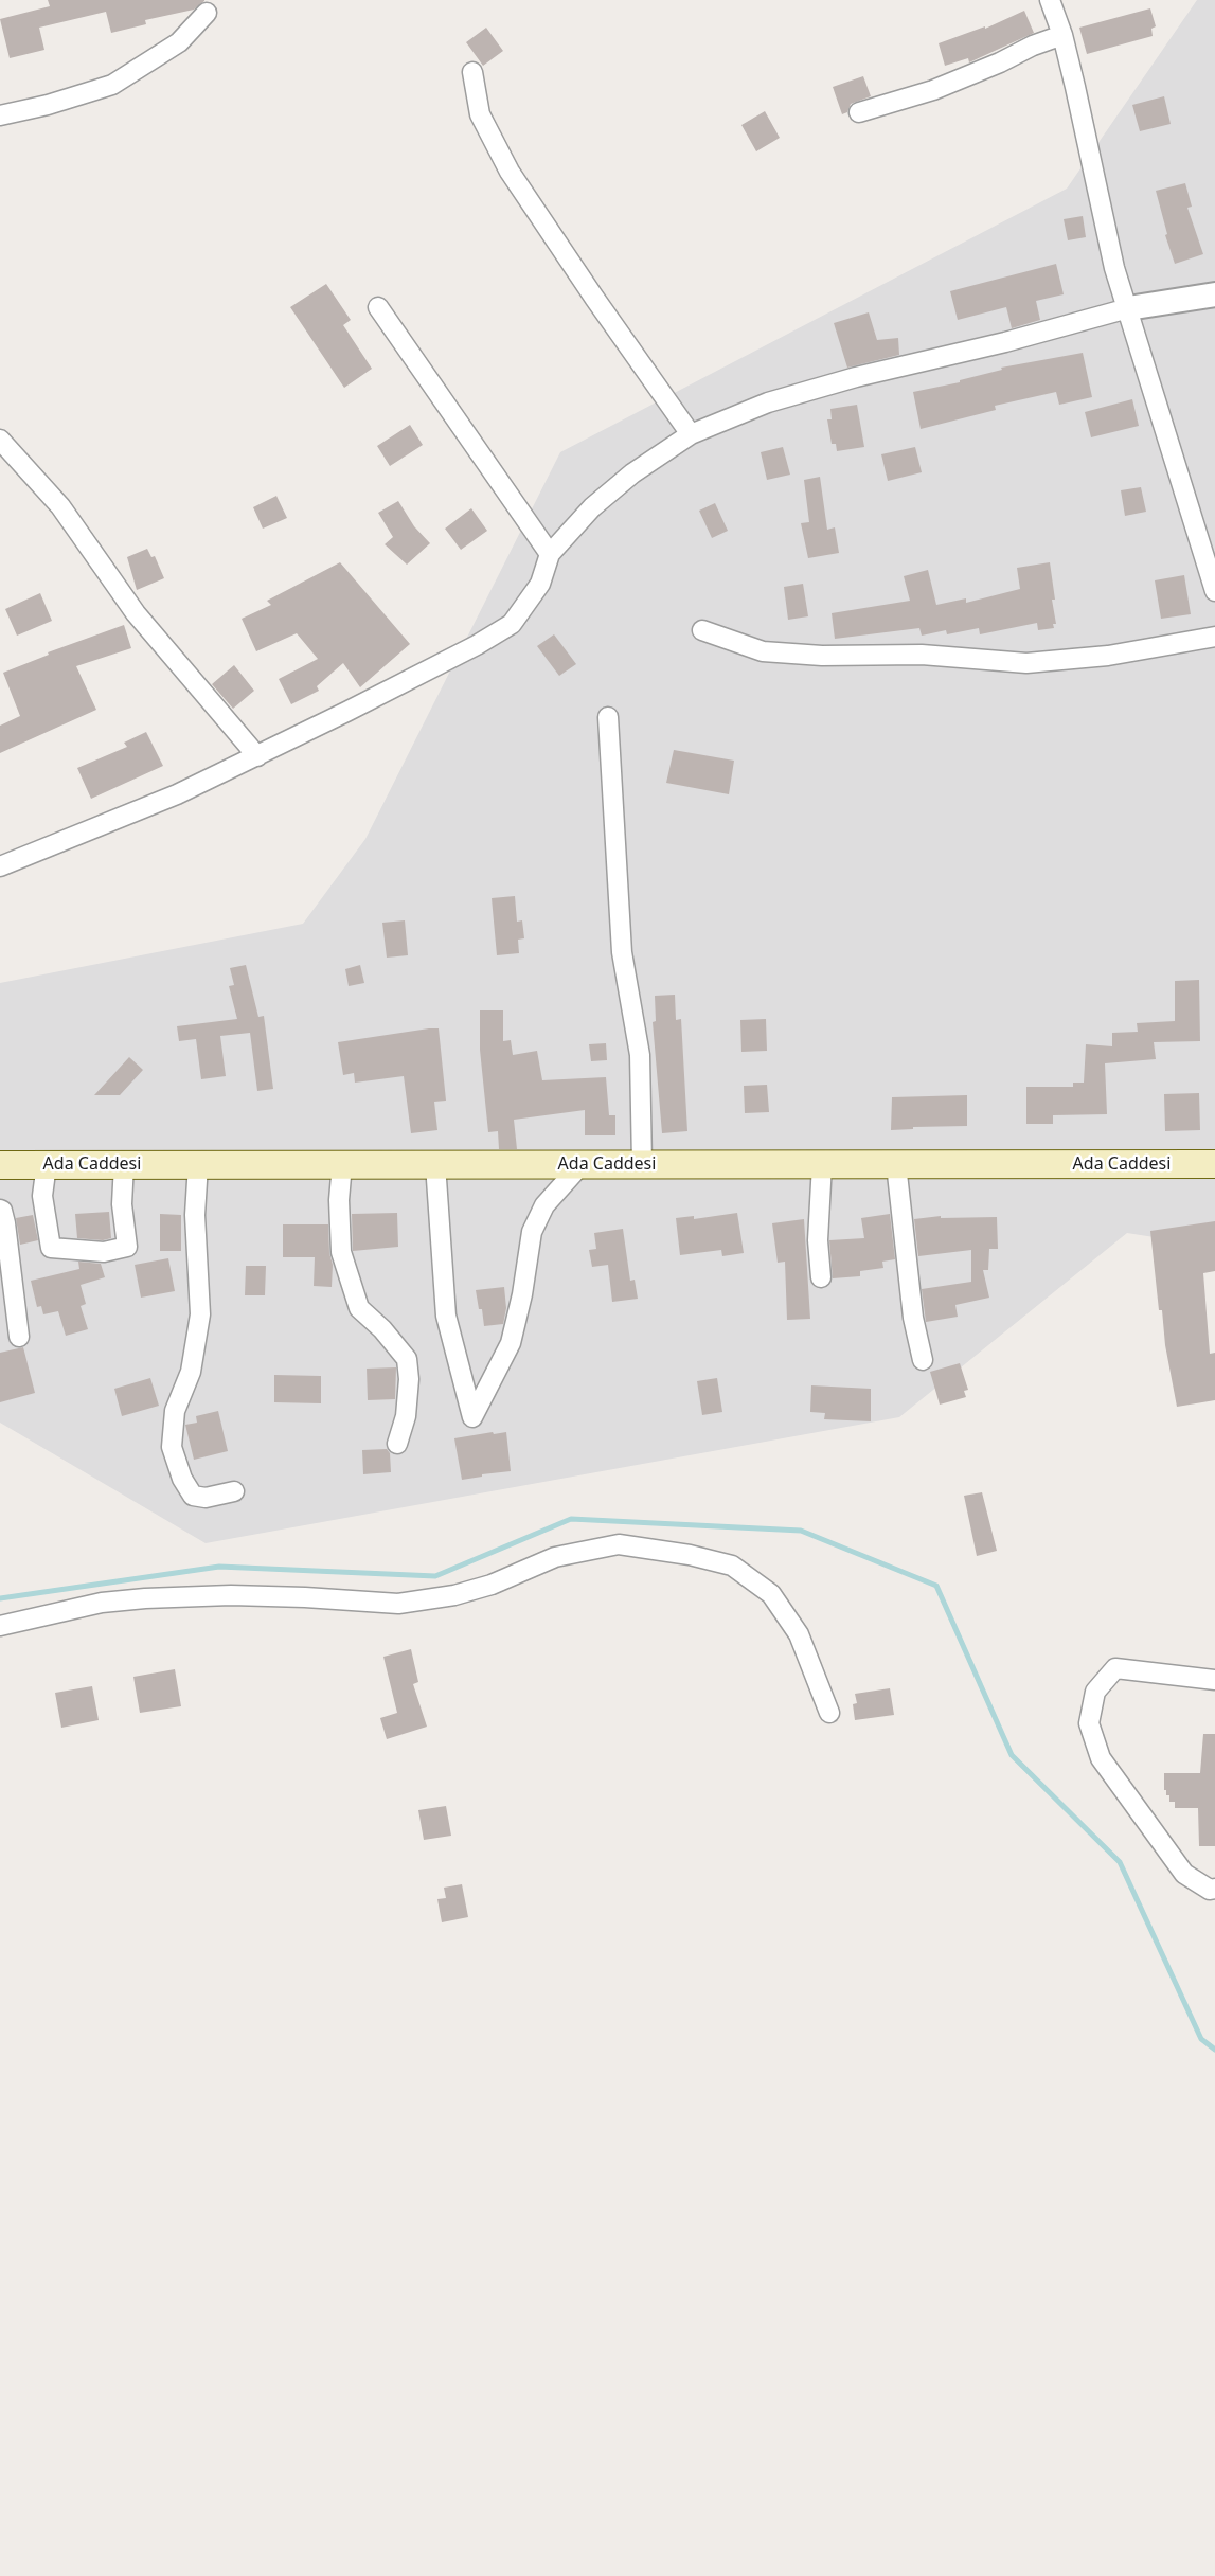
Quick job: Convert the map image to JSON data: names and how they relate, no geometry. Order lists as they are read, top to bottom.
{
  "streets": {
    "main road": ["Ada Caddesi"]
  }
}
